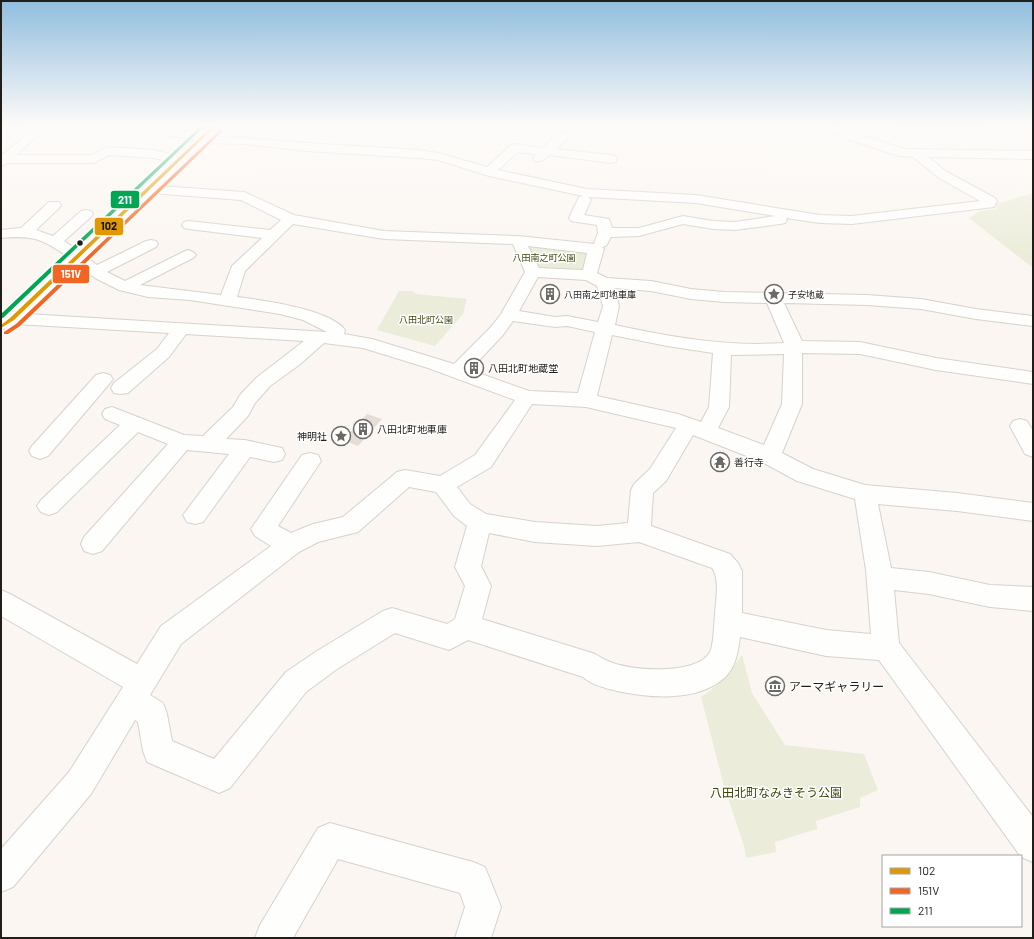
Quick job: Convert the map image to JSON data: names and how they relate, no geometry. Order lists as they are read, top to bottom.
{
  "parks": ["八田南之町公園", "八田北町公園", "八田北町なみきそう公園"],
  "places": {
    "building": ["八田南之町地車庫", "八田北町地蔵堂", "八田北町地車庫"],
    "place": ["子安地蔵", "神明社"],
    "temple": ["善行寺"],
    "museum": ["アーマギャラリー"]
  },
  "lines": ["transit line 102", "transit line 151V", "transit line 211"],
  "legend": ["102", "151V", "211"]
}
